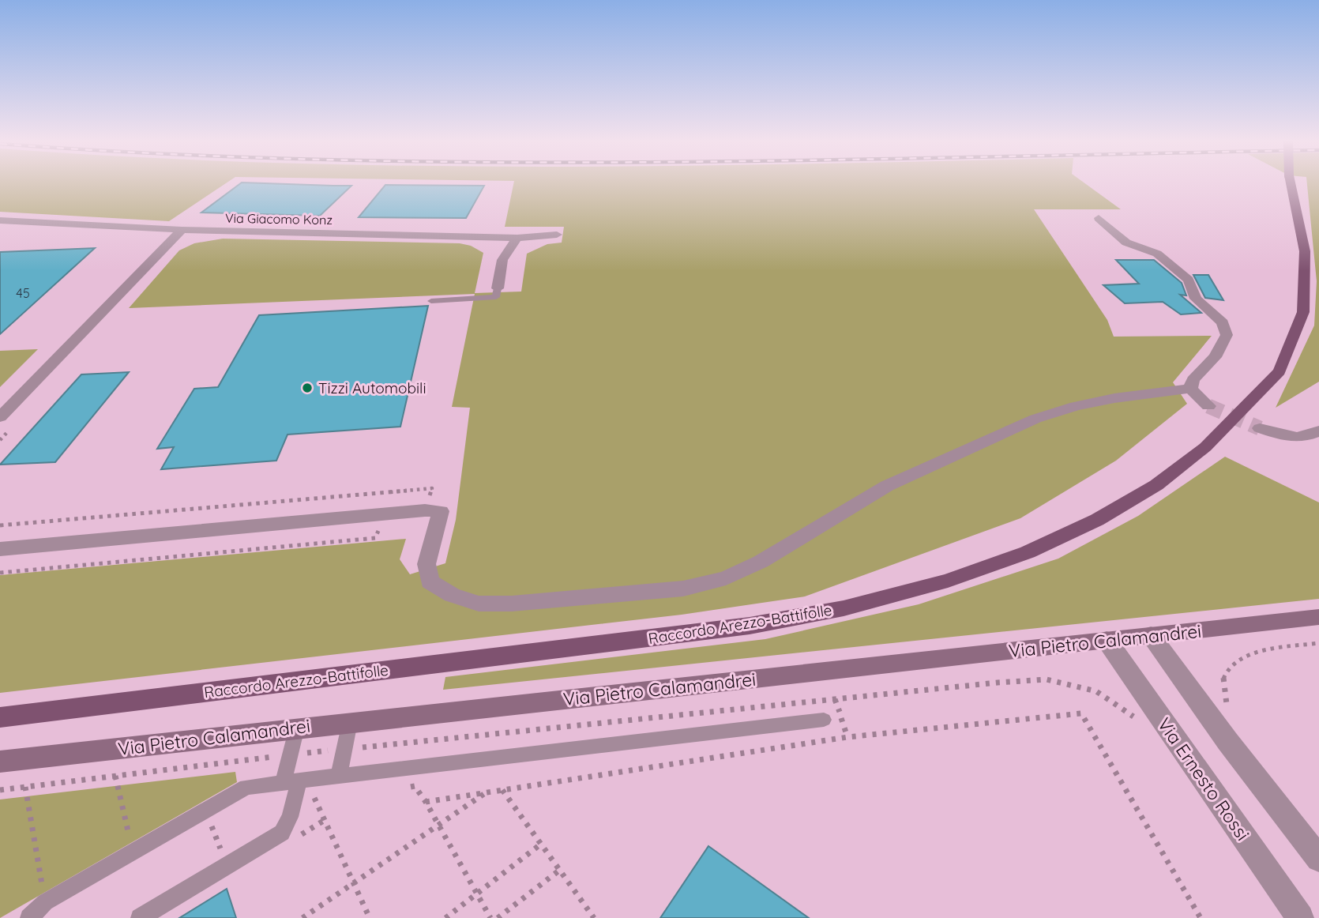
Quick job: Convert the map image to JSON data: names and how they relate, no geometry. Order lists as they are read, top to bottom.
{
  "streets": {
    "main road": ["Raccordo Arezzo-Battifolle", "Via Pietro Calamandrei"],
    "street": ["Via Giacomo Konz", "Via Ernesto Rossi"]
  },
  "crossings": [
    ["Via Pietro Calamandrei", "Via Ernesto Rossi"]
  ],
  "places": ["Tizzi Automobili"],
  "house_numbers": ["45"]
}
